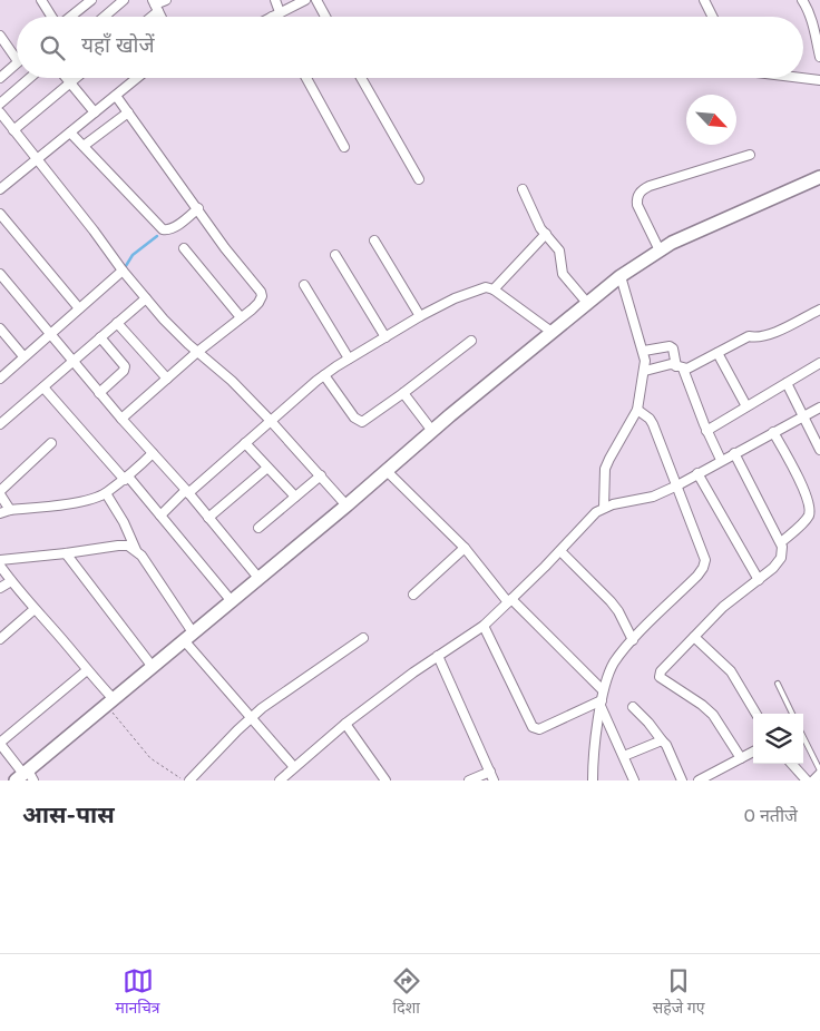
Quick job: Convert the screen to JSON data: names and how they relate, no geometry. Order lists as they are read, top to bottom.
{
  "north": "bottom right",
  "page": {
    "search": "यहाँ खोजें",
    "heading": ["आस-पास", "0 नतीजे"],
    "nav": ["मानचित्र", "दिशा", "सहेजे गए"]
  }
}
